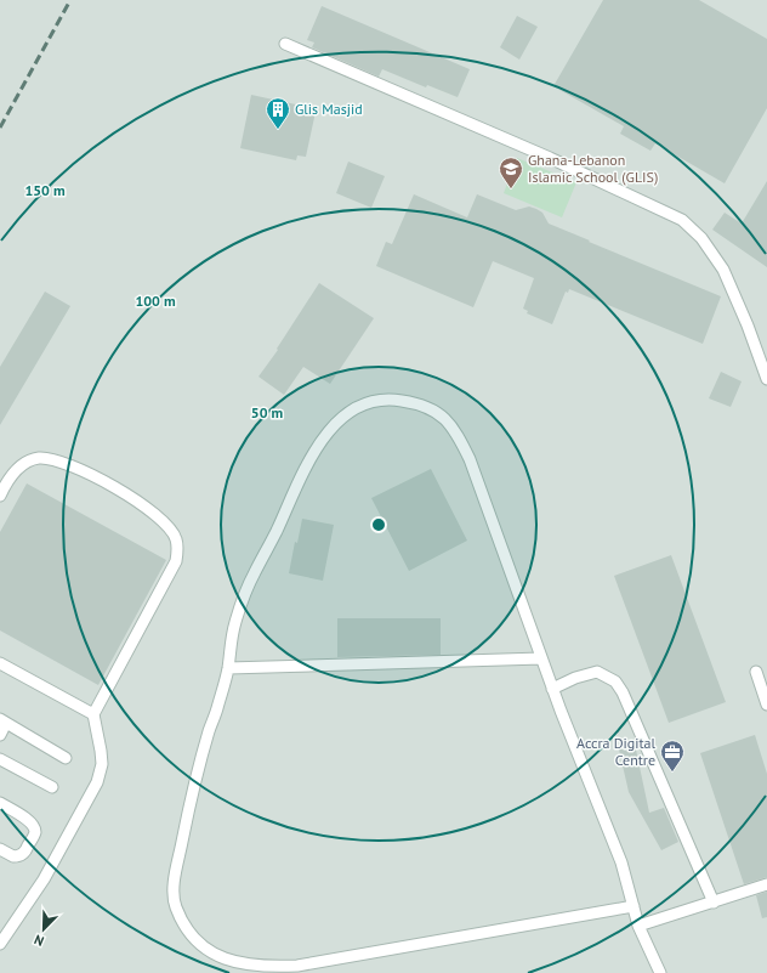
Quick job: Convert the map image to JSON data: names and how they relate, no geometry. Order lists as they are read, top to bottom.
{
  "places": {
    "building": ["Glis Masjid"],
    "school or university": ["Ghana-Lebanon Islamic School (GLIS)"],
    "office": ["Accra Digital Centre"]
  },
  "north": "bottom left",
  "rings": ["150 m", "100 m", "50 m"]
}
